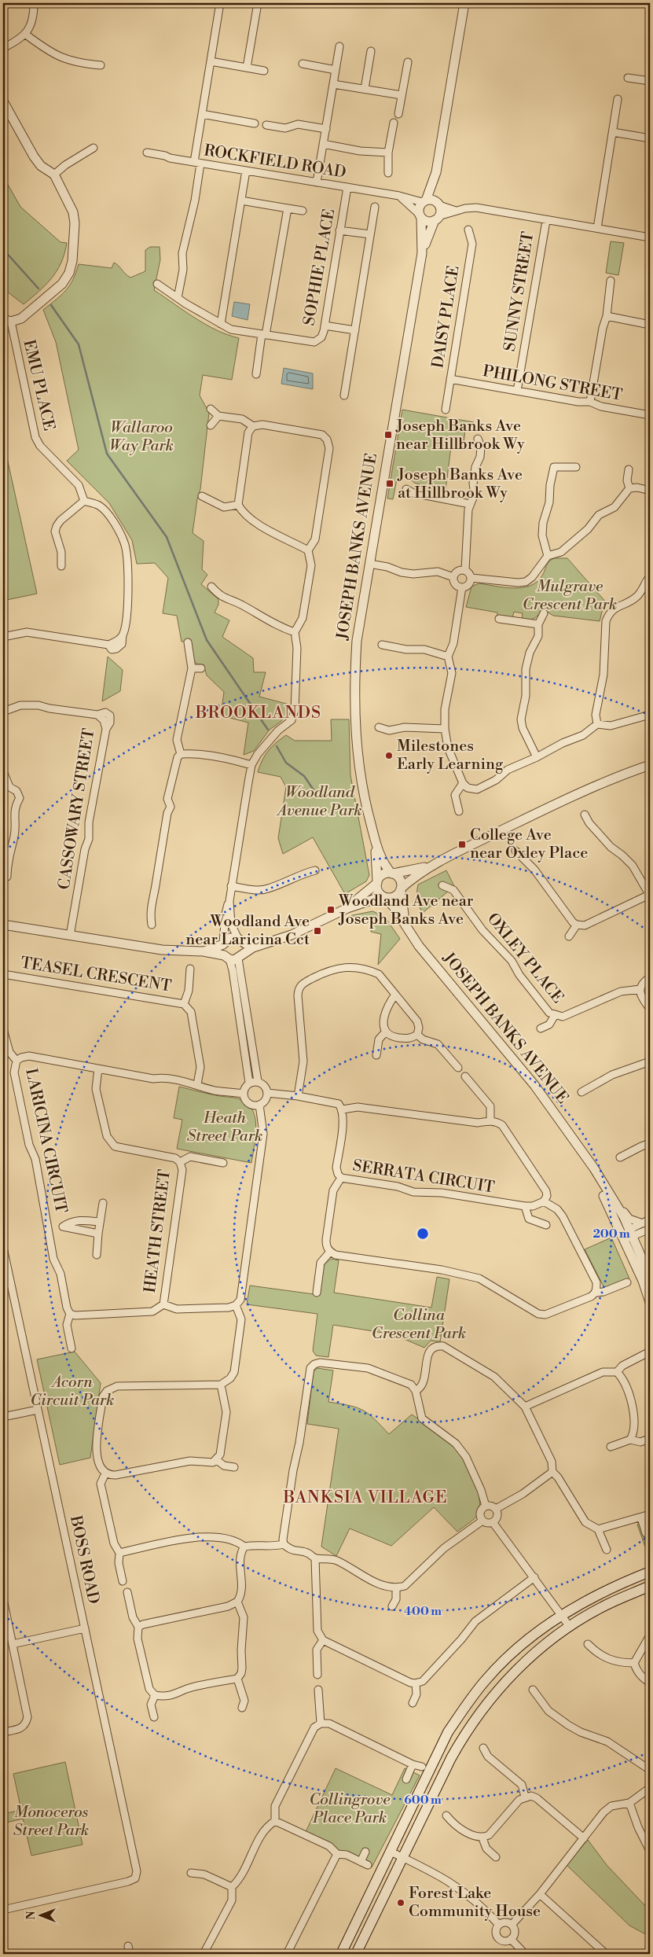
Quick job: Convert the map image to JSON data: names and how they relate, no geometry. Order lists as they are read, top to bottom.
{
  "streets": {
    "street": [
      "ROCKFIELD ROAD",
      "SOPHIE PLACE",
      "SUNNY STREET",
      "DAISY PLACE",
      "PHILONG STREET",
      "EMU PLACE",
      "JOSEPH BANKS AVENUE",
      "CASSOWARY STREET",
      "OXLEY PLACE",
      "TEASEL CRESCENT",
      "LARICINA CIRCUIT",
      "SERRATA CIRCUIT",
      "HEATH STREET",
      "BOSS ROAD"
    ]
  },
  "crossings": [
    ["ROCKFIELD ROAD", "SOPHIE PLACE"],
    ["ROCKFIELD ROAD", "JOSEPH BANKS AVENUE"],
    ["SUNNY STREET", "PHILONG STREET"],
    ["DAISY PLACE", "PHILONG STREET"],
    ["TEASEL CRESCENT", "LARICINA CIRCUIT"],
    ["LARICINA CIRCUIT", "HEATH STREET"]
  ],
  "districts": ["BROOKLANDS", "BANKSIA VILLAGE"],
  "parks": [
    "Wallaroo Way Park",
    "Mulgrave Crescent Park",
    "Woodland Avenue Park",
    "Heath Street Park",
    "Collina Crescent Park",
    "Acorn Circuit Park",
    "Collingrove Place Park",
    "Monoceros Street Park"
  ],
  "places": {
    "transit": [
      "Joseph Banks Ave near Hillbrook Wy",
      "Joseph Banks Ave at Hillbrook Wy",
      "College Ave near Oxley Place",
      "Woodland Ave near Joseph Banks Ave",
      "Woodland Ave near Laricina Cct"
    ],
    "other": ["Milestones Early Learning", "Forest Lake Community House"]
  },
  "north": "left",
  "rings": ["200 m", "400 m", "600 m"]
}
